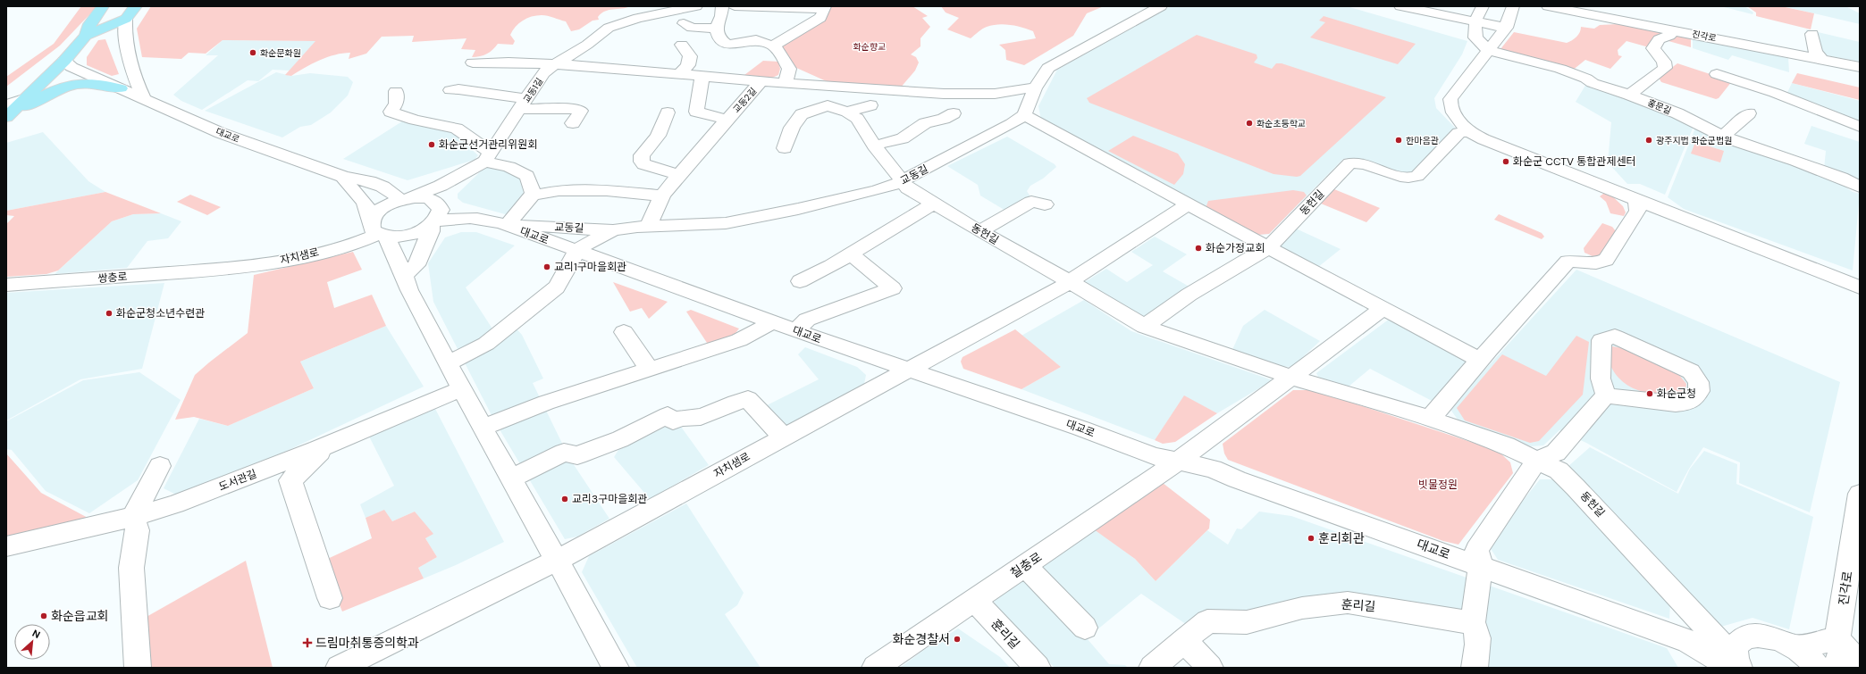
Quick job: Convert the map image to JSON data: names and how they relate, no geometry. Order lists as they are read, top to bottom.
{
  "streets": {
    "street": [
      "진각로",
      "교동1길",
      "교동2길",
      "홍문길",
      "대교로",
      "교동길",
      "동헌길",
      "자치샘로",
      "쌍충로",
      "도서관길",
      "칠충로",
      "훈리길"
    ]
  },
  "crossings": [
    ["교동1길", "대교로"],
    ["교동2길", "교동길"],
    ["대교로", "교동길"],
    ["대교로", "자치샘로"],
    ["대교로", "칠충로"],
    ["교동길", "동헌길"],
    ["동헌길", "자치샘로"],
    ["자치샘로", "쌍충로"],
    ["칠충로", "훈리길"]
  ],
  "parks": ["화순향교", "빗물정원"],
  "places": {
    "other": [
      "화순문화원",
      "화순초등학교",
      "한마음관",
      "광주지법 화순군법원",
      "화순군선거관리위원회",
      "화순군 CCTV 통합관제센터",
      "화순가정교회",
      "교리1구마을회관",
      "화순군청소년수련관",
      "화순군청",
      "교리3구마을회관",
      "훈리회관",
      "화순읍교회",
      "화순경찰서"
    ],
    "health": ["드림마취통증의학과"]
  },
  "north": "top right"
}
